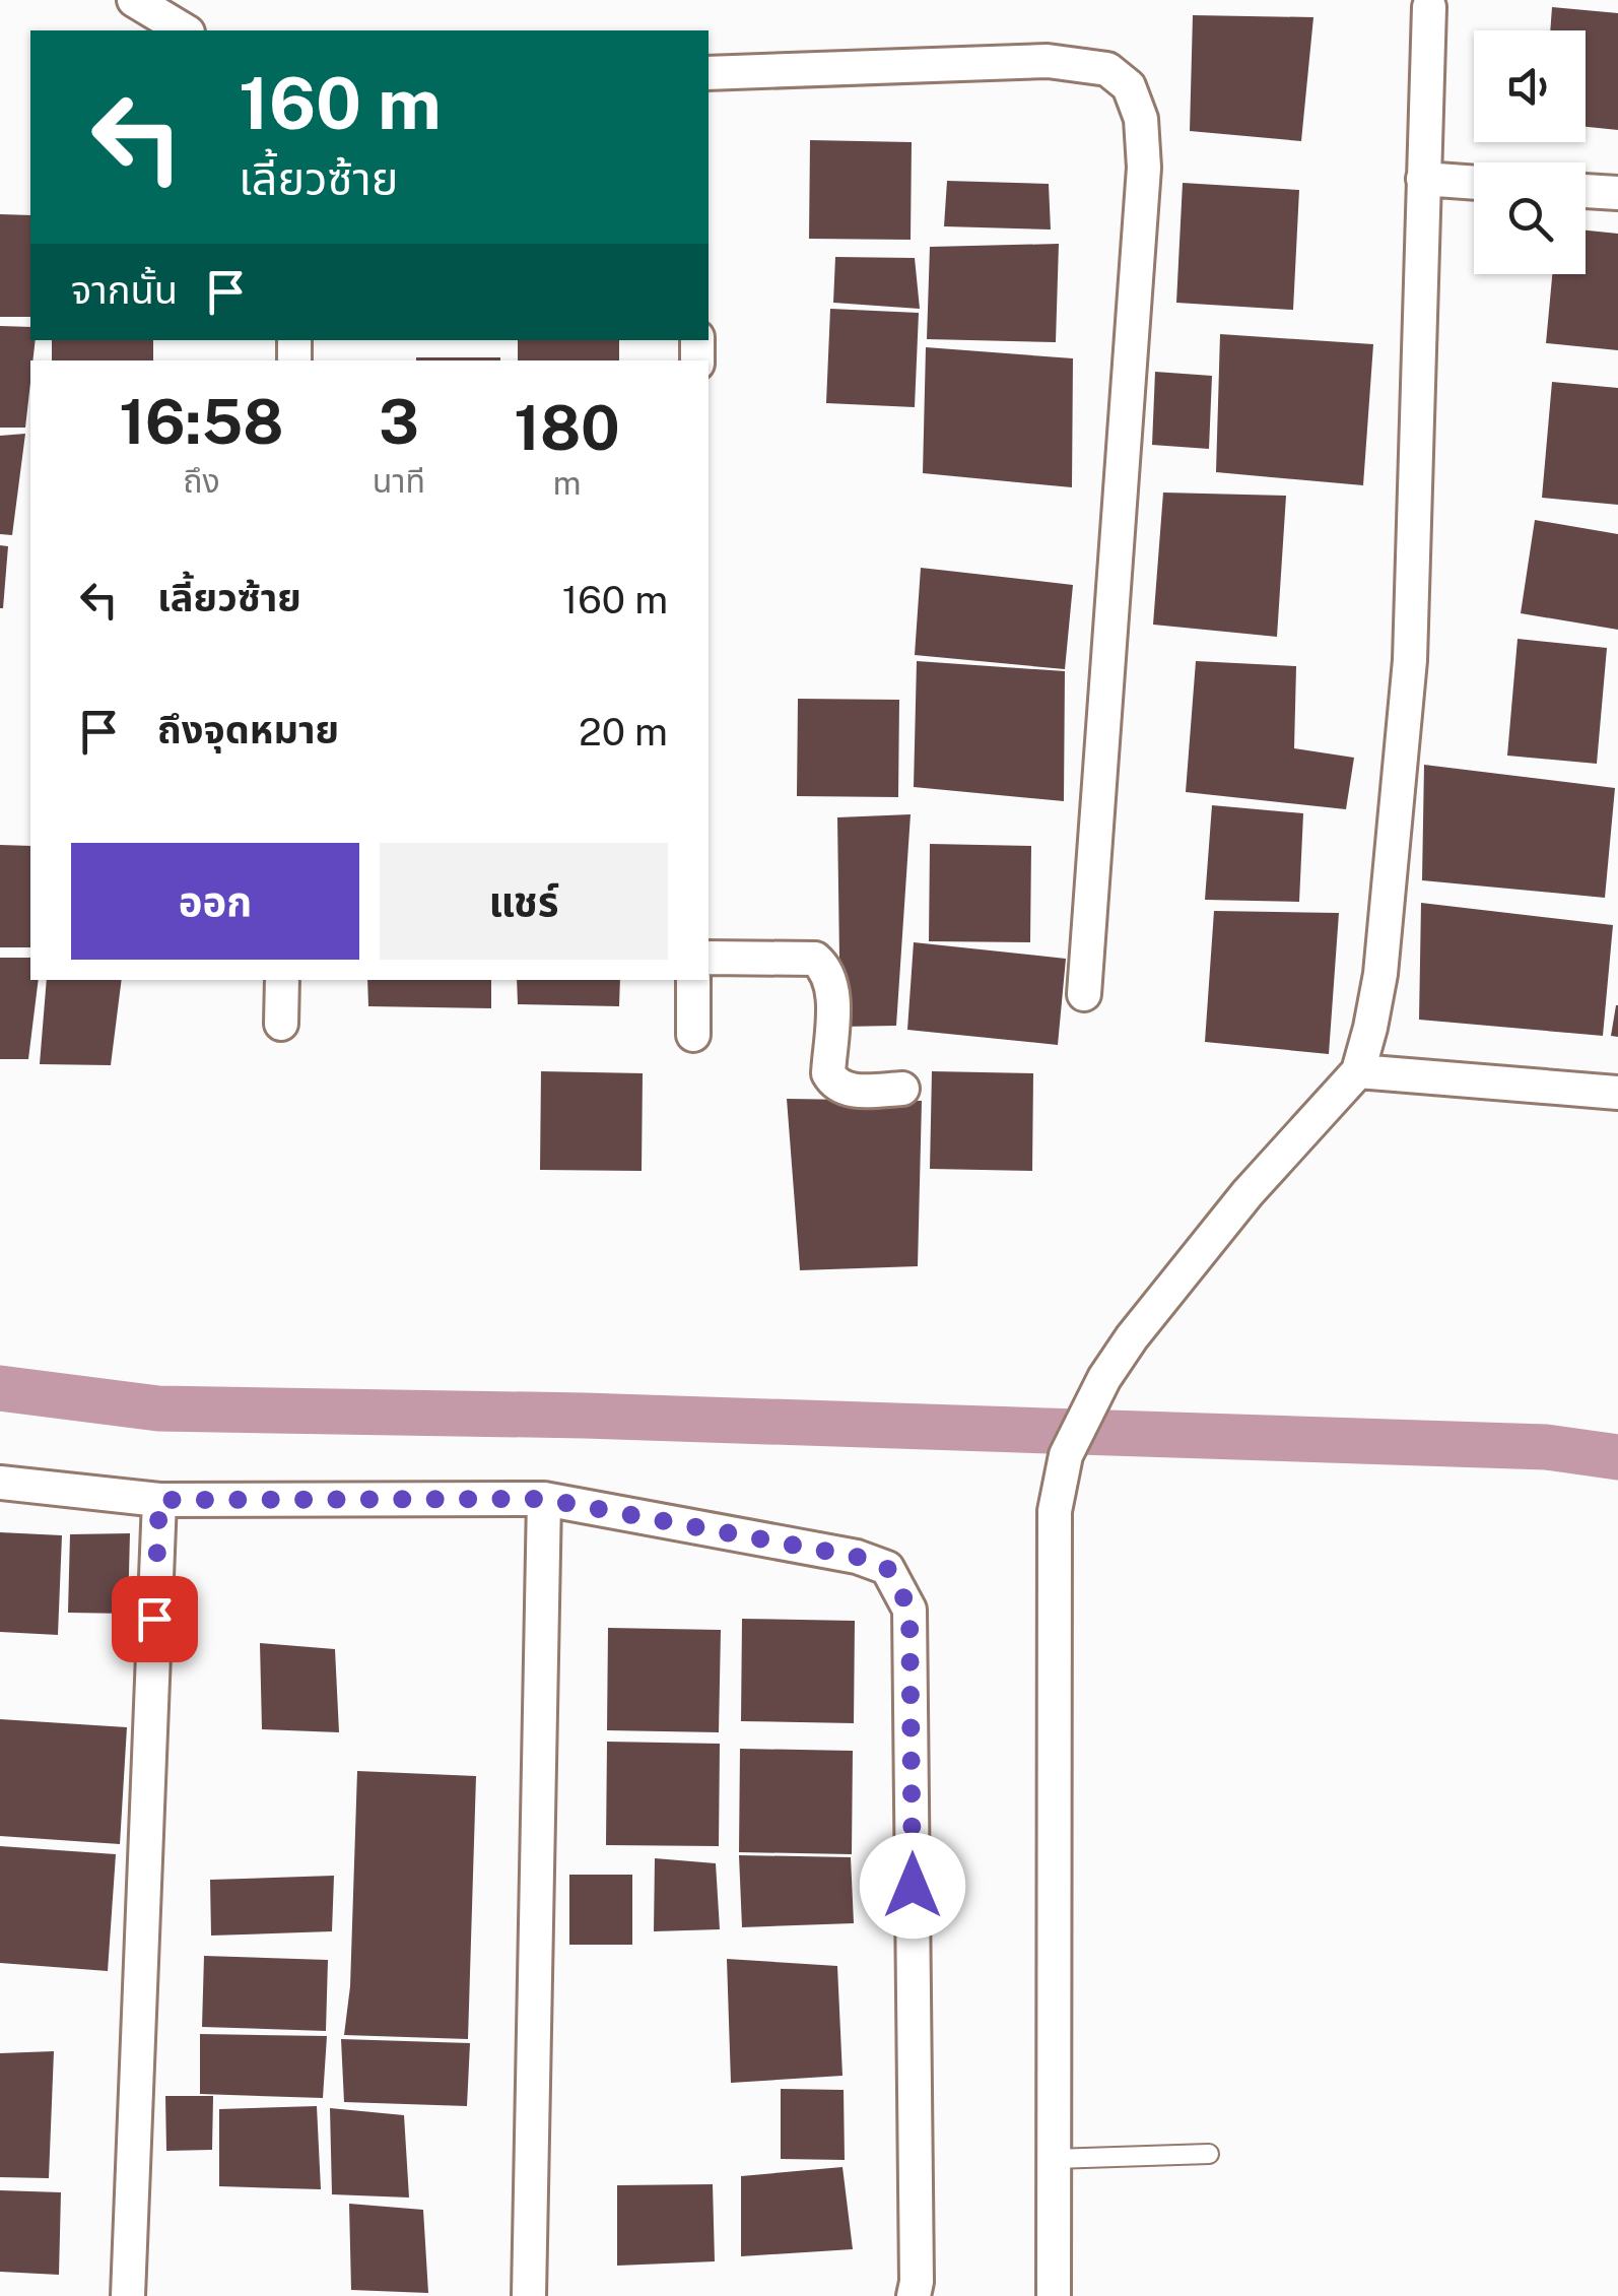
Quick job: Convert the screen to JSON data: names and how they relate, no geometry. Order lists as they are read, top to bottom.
{
  "page": {
    "turn": ["160 m", "เลี้ยวซ้าย"],
    "then": "จากนั้น",
    "eta": [
      "16:58",
      "ถึง",
      "3",
      "นาที",
      "180",
      "m"
    ],
    "list": [
      {
        "name": "เลี้ยวซ้าย",
        "value": "160 m"
      },
      {
        "name": "ถึงจุดหมาย",
        "value": "20 m"
      }
    ],
    "buttons": ["ออก", "แชร์"]
  }
}
